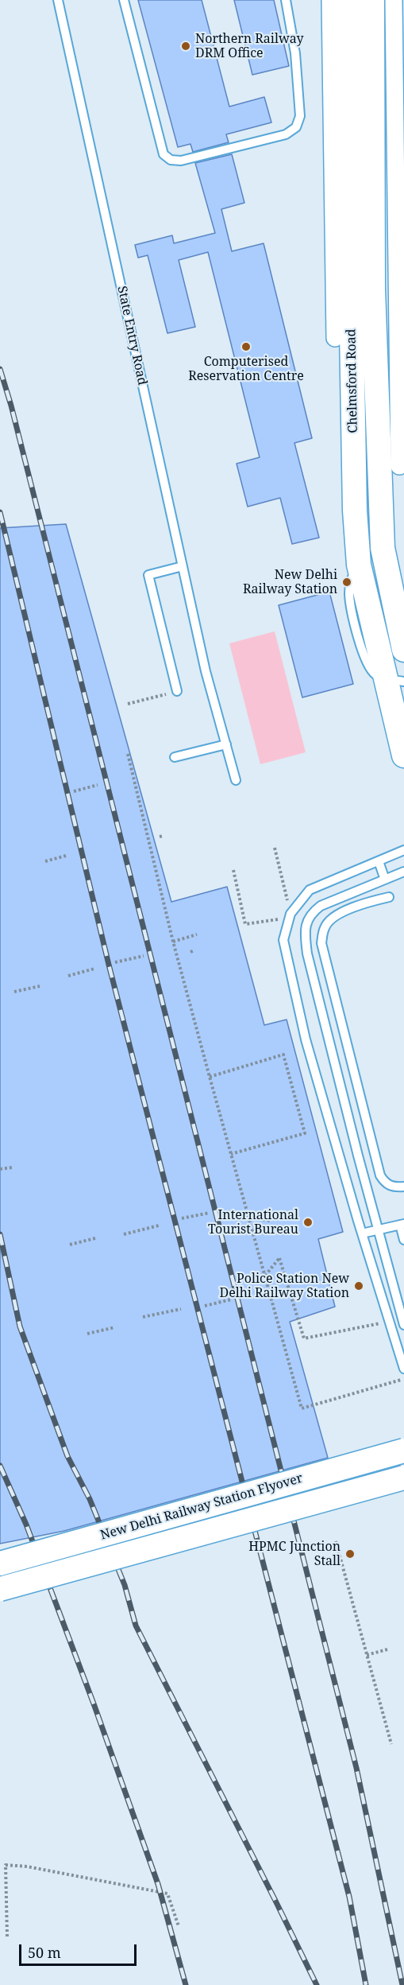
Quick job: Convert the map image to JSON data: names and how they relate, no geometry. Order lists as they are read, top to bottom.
{
  "streets": {
    "main road": ["Chelmsford Road", "New Delhi Railway Station Flyover"],
    "lane": ["State Entry Road"]
  },
  "places": [
    "Northern Railway DRM Office",
    "Computerised Reservation Centre",
    "New Delhi Railway Station",
    "International Tourist Bureau",
    "Police Station New Delhi Railway Station",
    "HPMC Junction Stall"
  ],
  "scale_bar": "50 m"
}
